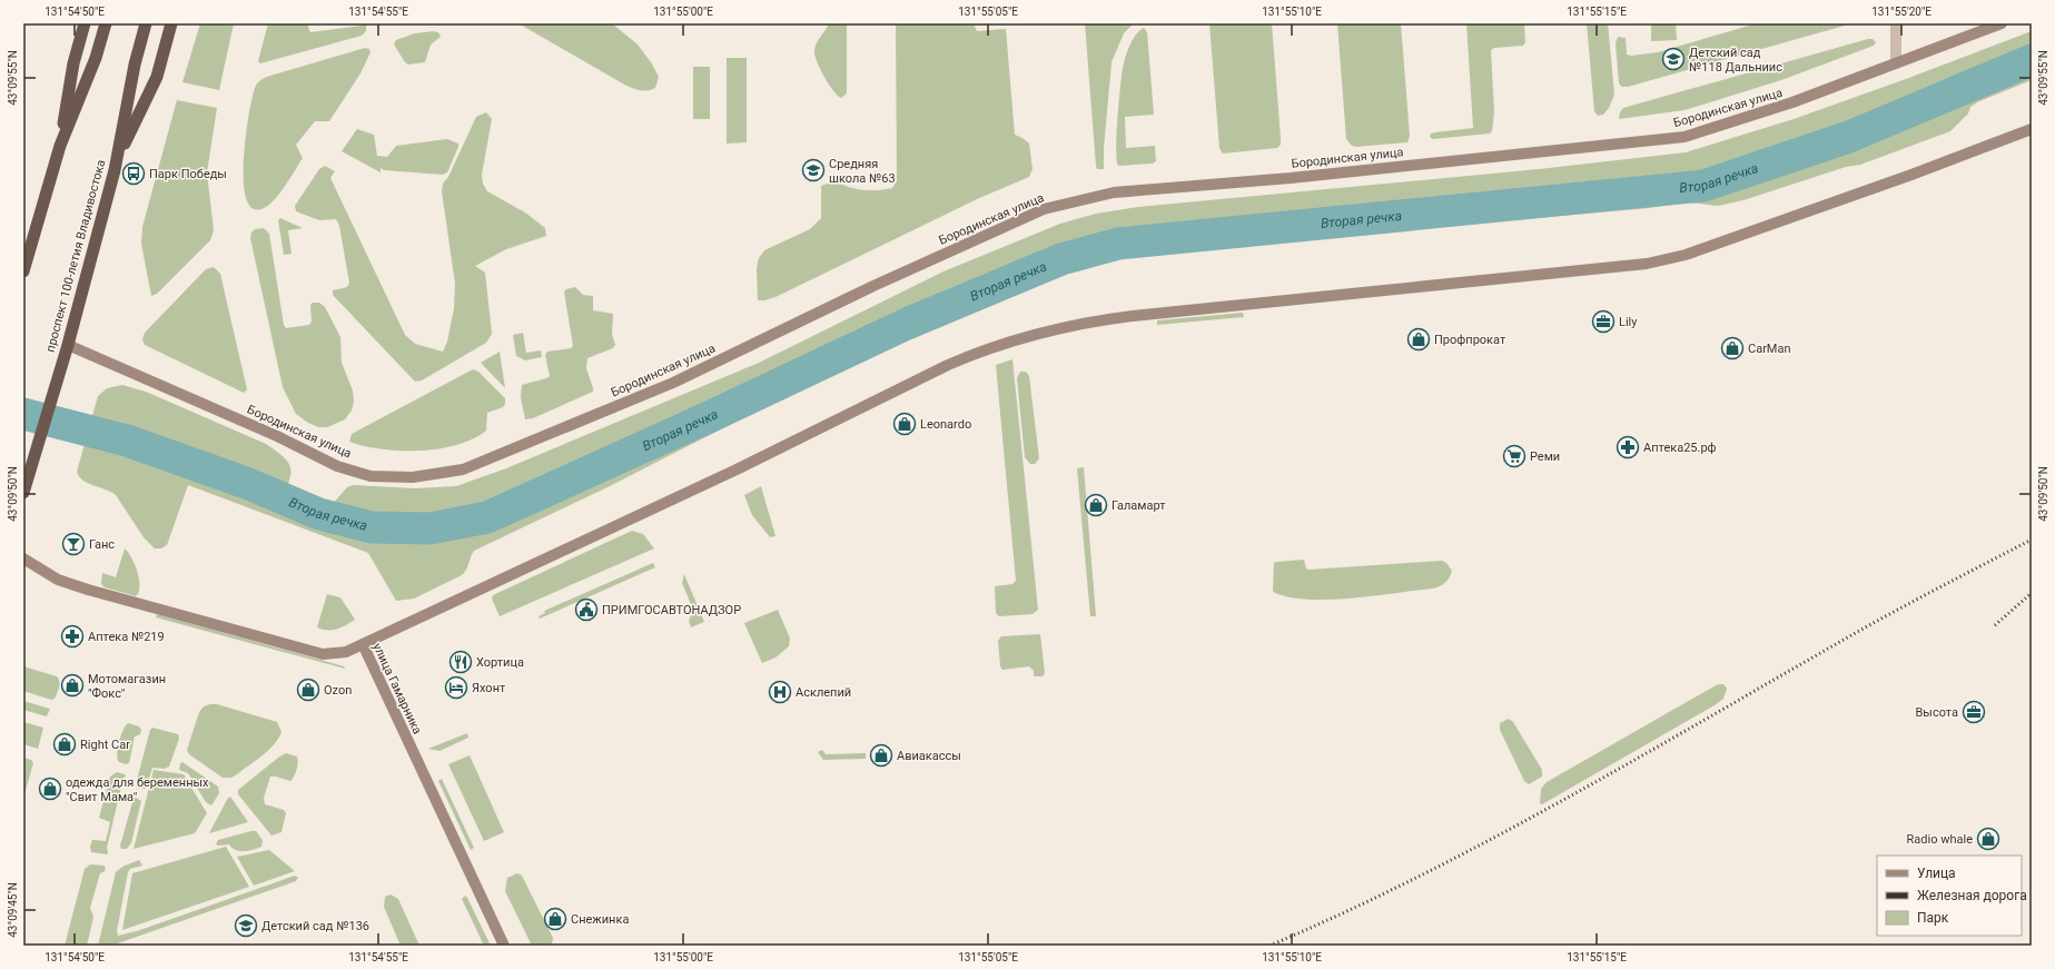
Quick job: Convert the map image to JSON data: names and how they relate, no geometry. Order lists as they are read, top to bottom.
{
  "streets": {
    "highway": ["проспект 100-летия Владивостока"],
    "main road": ["Бородинская улица", "улица Гамарника"]
  },
  "crossings": [
    ["Бородинская улица", "проспект 100-летия Владивостока"]
  ],
  "water": ["Вторая речка"],
  "places": {
    "school or university": ["Детский сад №118 Дальниис", "Средняя школа №63", "Детский сад №136"],
    "bus stop": ["Парк Победы"],
    "office": ["Lily", "Высота"],
    "shop": [
      "Профпрокат",
      "CarMan",
      "Leonardo",
      "Галамарт",
      "Мотомагазин \"Фокс\"",
      "Ozon",
      "Right Car",
      "Авиакассы",
      "одежда для беременных \"Свит Мама\"",
      "Radio whale",
      "Снежинка"
    ],
    "pharmacy": ["Аптека25.рф", "Аптека №219"],
    "supermarket": ["Реми"],
    "bar": ["Ганс"],
    "public building": ["ПРИМГОСАВТОНАДЗОР"],
    "restaurant": ["Хортица"],
    "hotel": ["Яхонт"],
    "hospital": ["Асклепий"]
  },
  "legend": ["Улица", "Железная дорога", "Парк"],
  "coordinates": [
    "131°54'50\"E",
    "131°54'55\"E",
    "131°55'00\"E",
    "131°55'05\"E",
    "131°55'10\"E",
    "131°55'15\"E",
    "131°55'20\"E",
    "43°09'55\"N",
    "43°09'50\"N",
    "43°09'45\"N"
  ]
}
